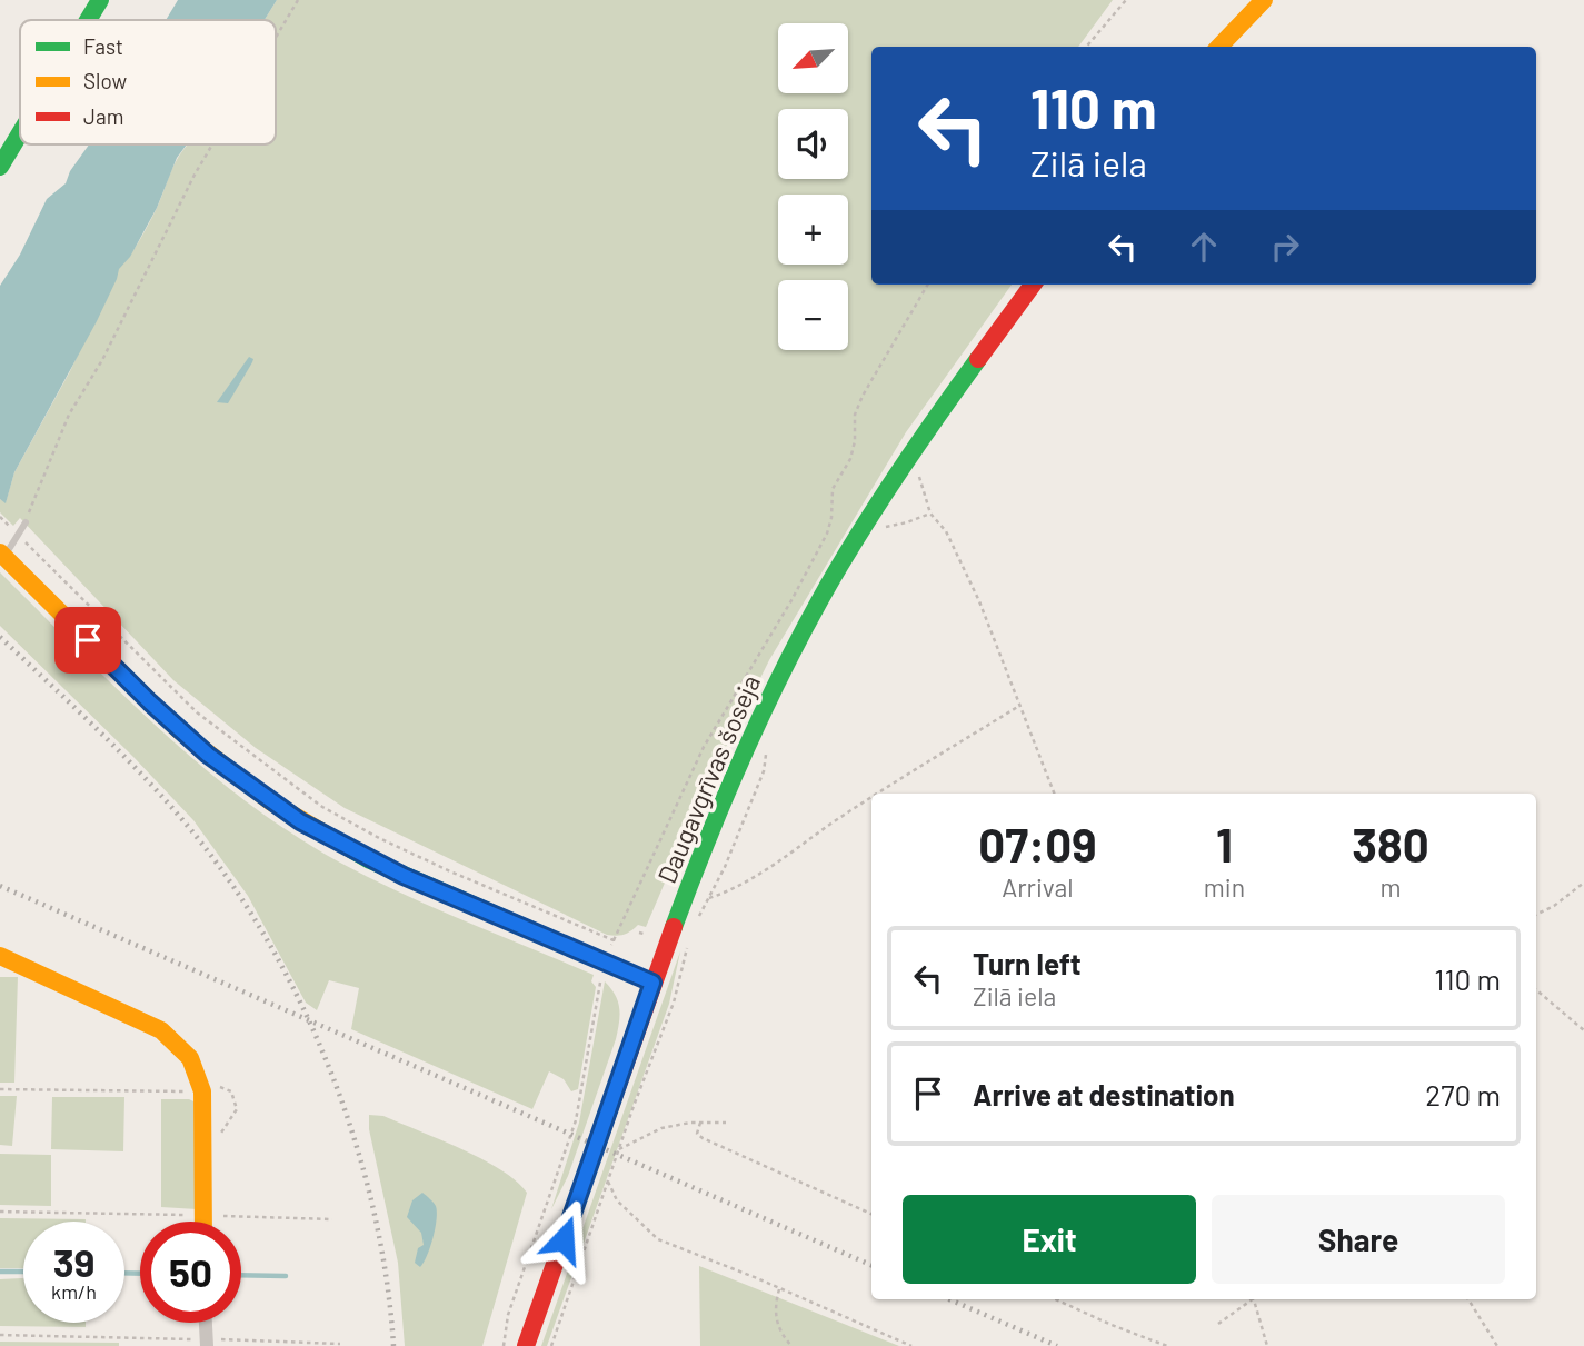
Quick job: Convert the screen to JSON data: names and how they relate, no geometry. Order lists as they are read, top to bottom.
{
  "streets": {
    "street": ["Daugavgrīvas šoseja"]
  },
  "legend": ["Fast", "Slow", "Jam"],
  "north": "bottom left",
  "page": {
    "map_buttons": ["+", "−"],
    "turn": ["110 m", "Zilā iela"],
    "eta": [
      "07:09",
      "Arrival",
      "1",
      "min",
      "380",
      "m"
    ],
    "list": [
      {
        "name": "Turn left",
        "note": "Zilā iela",
        "value": "110 m"
      },
      {
        "name": "Arrive at destination",
        "value": "270 m"
      }
    ],
    "buttons": ["Exit", "Share"],
    "speed": "39 km/h",
    "limit": "50"
  }
}
